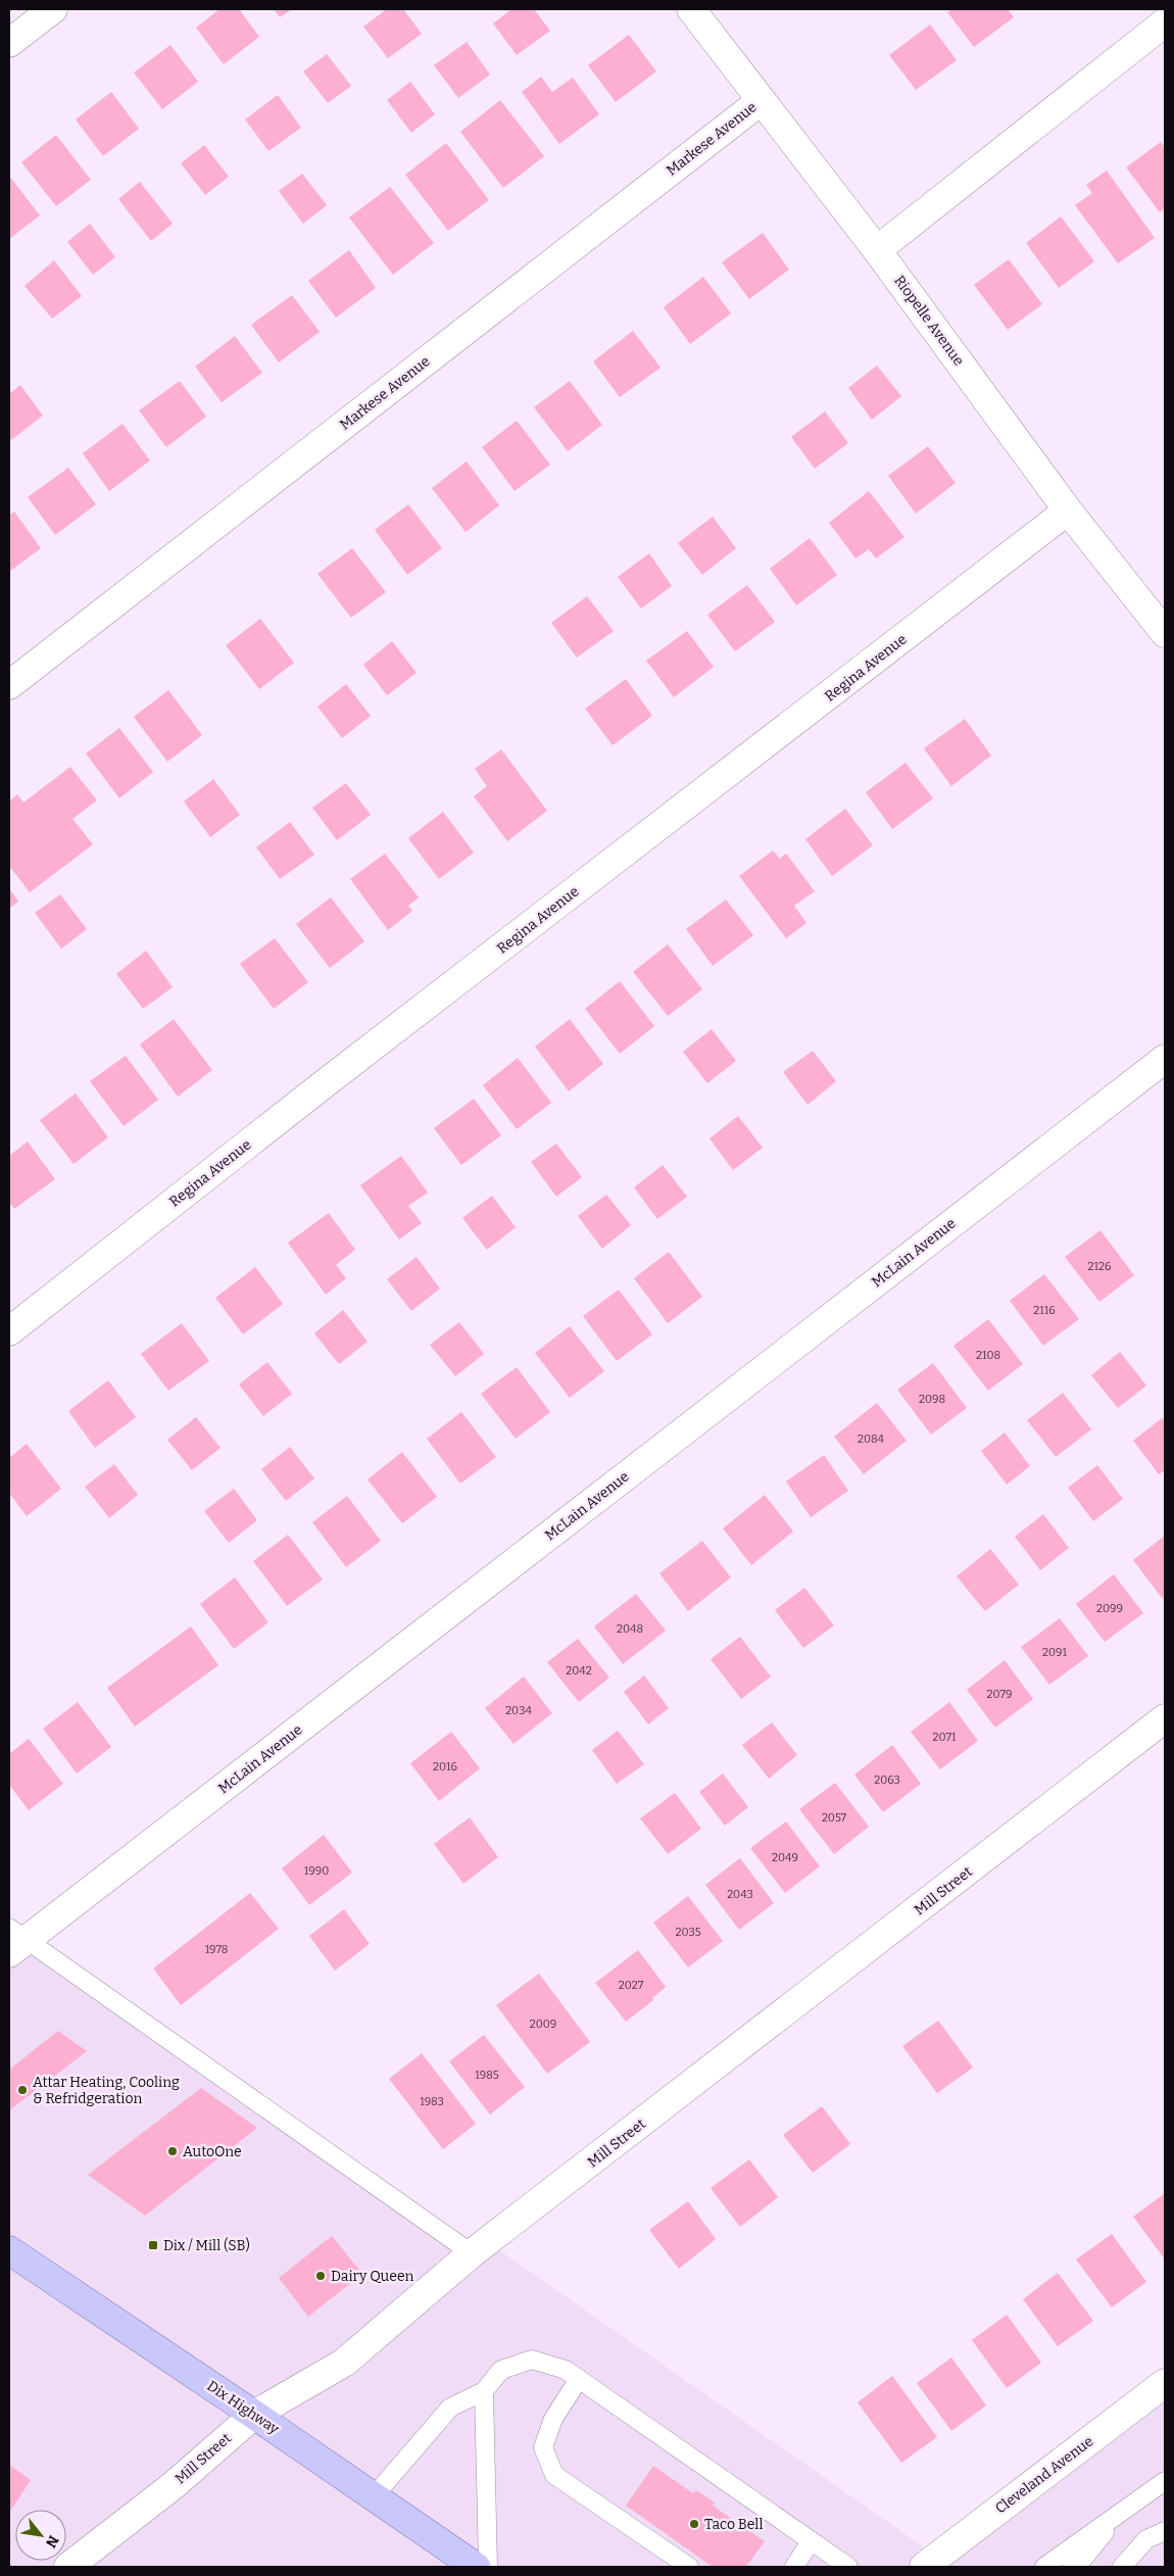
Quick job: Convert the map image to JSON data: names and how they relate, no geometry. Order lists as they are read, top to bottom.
{
  "streets": {
    "main road": ["Dix Highway"],
    "street": [
      "Markese Avenue",
      "Riopelle Avenue",
      "Regina Avenue",
      "McLain Avenue",
      "Mill Street",
      "Cleveland Avenue"
    ]
  },
  "crossings": [
    ["Markese Avenue", "Riopelle Avenue"],
    ["Riopelle Avenue", "Regina Avenue"],
    ["Mill Street", "Dix Highway"]
  ],
  "places": {
    "other": [
      "Attar Heating, Cooling & Refridgeration",
      "AutoOne",
      "Dairy Queen",
      "Taco Bell"
    ],
    "transit": ["Dix / Mill (SB)"]
  },
  "house_numbers": [
    "2126",
    "2116",
    "2108",
    "2098",
    "2084",
    "2099",
    "2048",
    "2091",
    "2042",
    "2079",
    "2034",
    "2071",
    "2016",
    "2063",
    "2057",
    "2049",
    "1990",
    "2043",
    "2035",
    "1978",
    "2027",
    "2009",
    "1985",
    "1983"
  ],
  "north": "bottom right"
}
